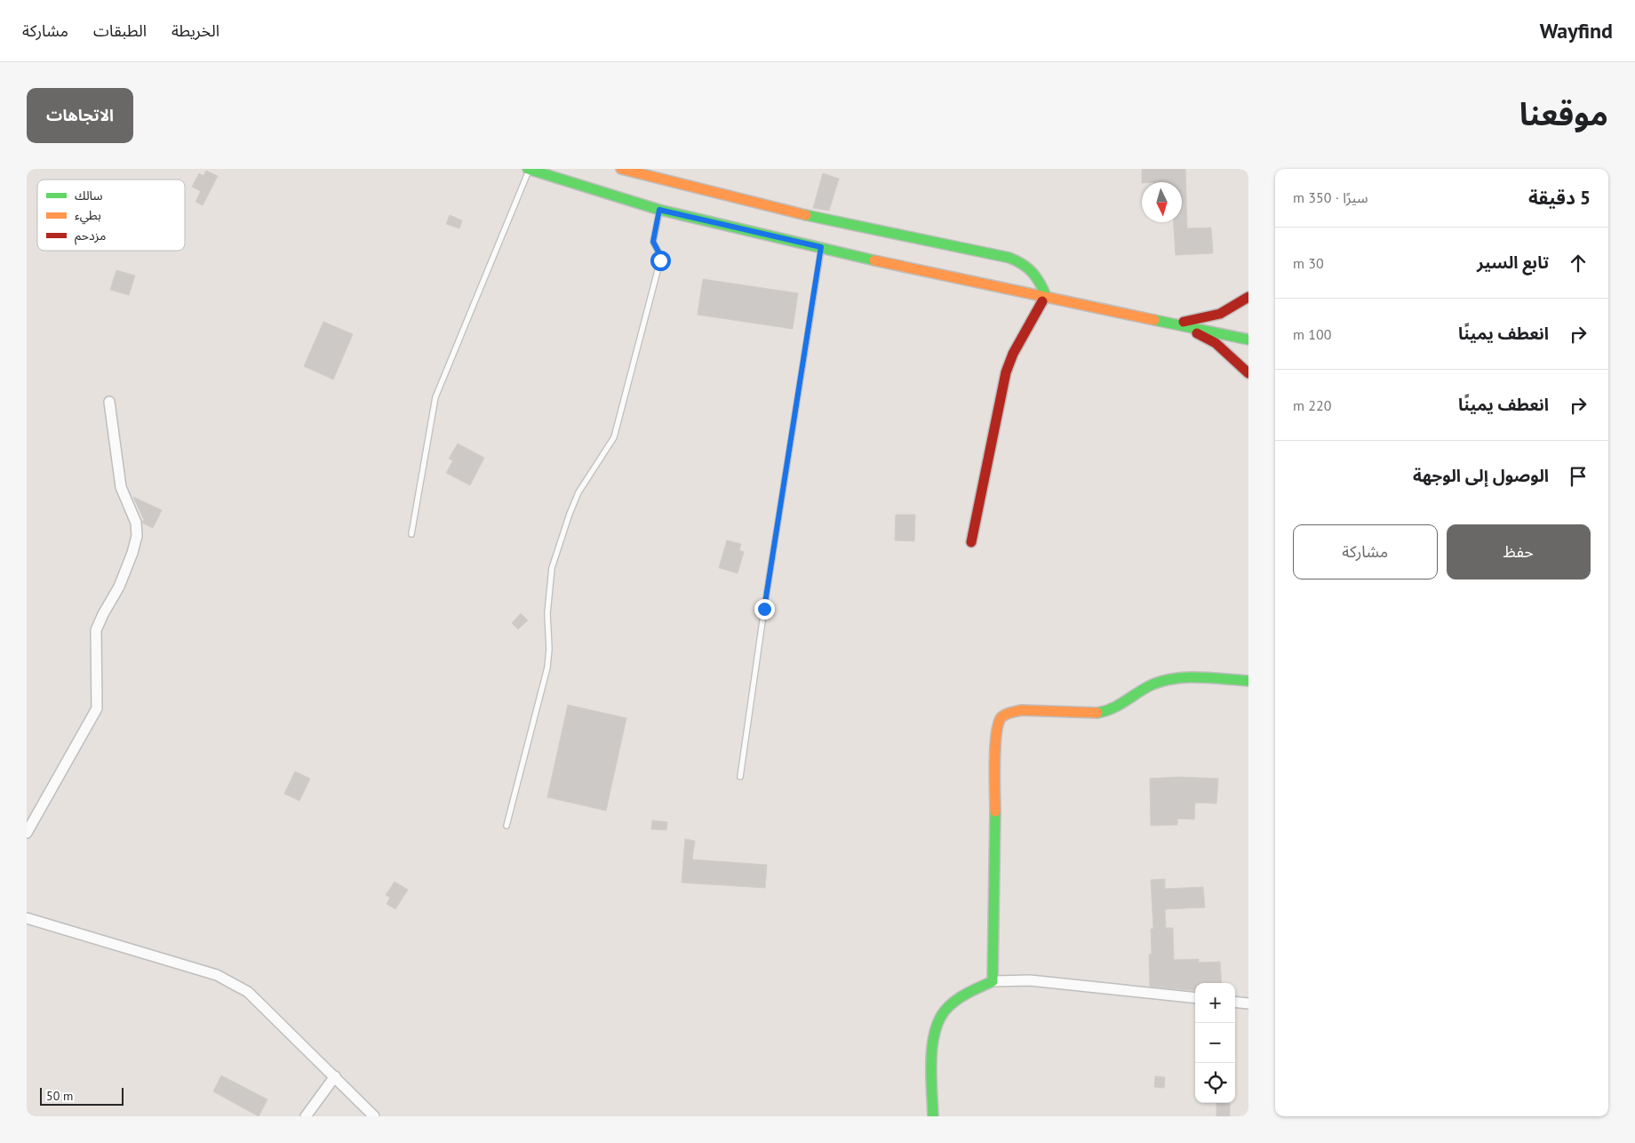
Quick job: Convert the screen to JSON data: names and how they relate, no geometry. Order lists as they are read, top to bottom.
{
  "legend": ["سالك", "بطيء", "مزدحم"],
  "scale_bar": "50 m",
  "north": "bottom",
  "page": {
    "header": "Wayfind",
    "nav": ["الخريطة", "الطبقات", "مشاركة"],
    "title": "موقعنا",
    "buttons": [
      "الاتجاهات",
      ["حفظ", "مشاركة"]
    ],
    "heading": ["5 دقيقة", "سيرًا · 350 m"],
    "list": [
      ["تابع السير", "30 m"],
      ["انعطف يمينًا", "100 m"],
      ["انعطف يمينًا", "220 m"],
      "الوصول إلى الوجهة"
    ],
    "map_buttons": ["+", "−"],
    "scale": "50 m"
  }
}
